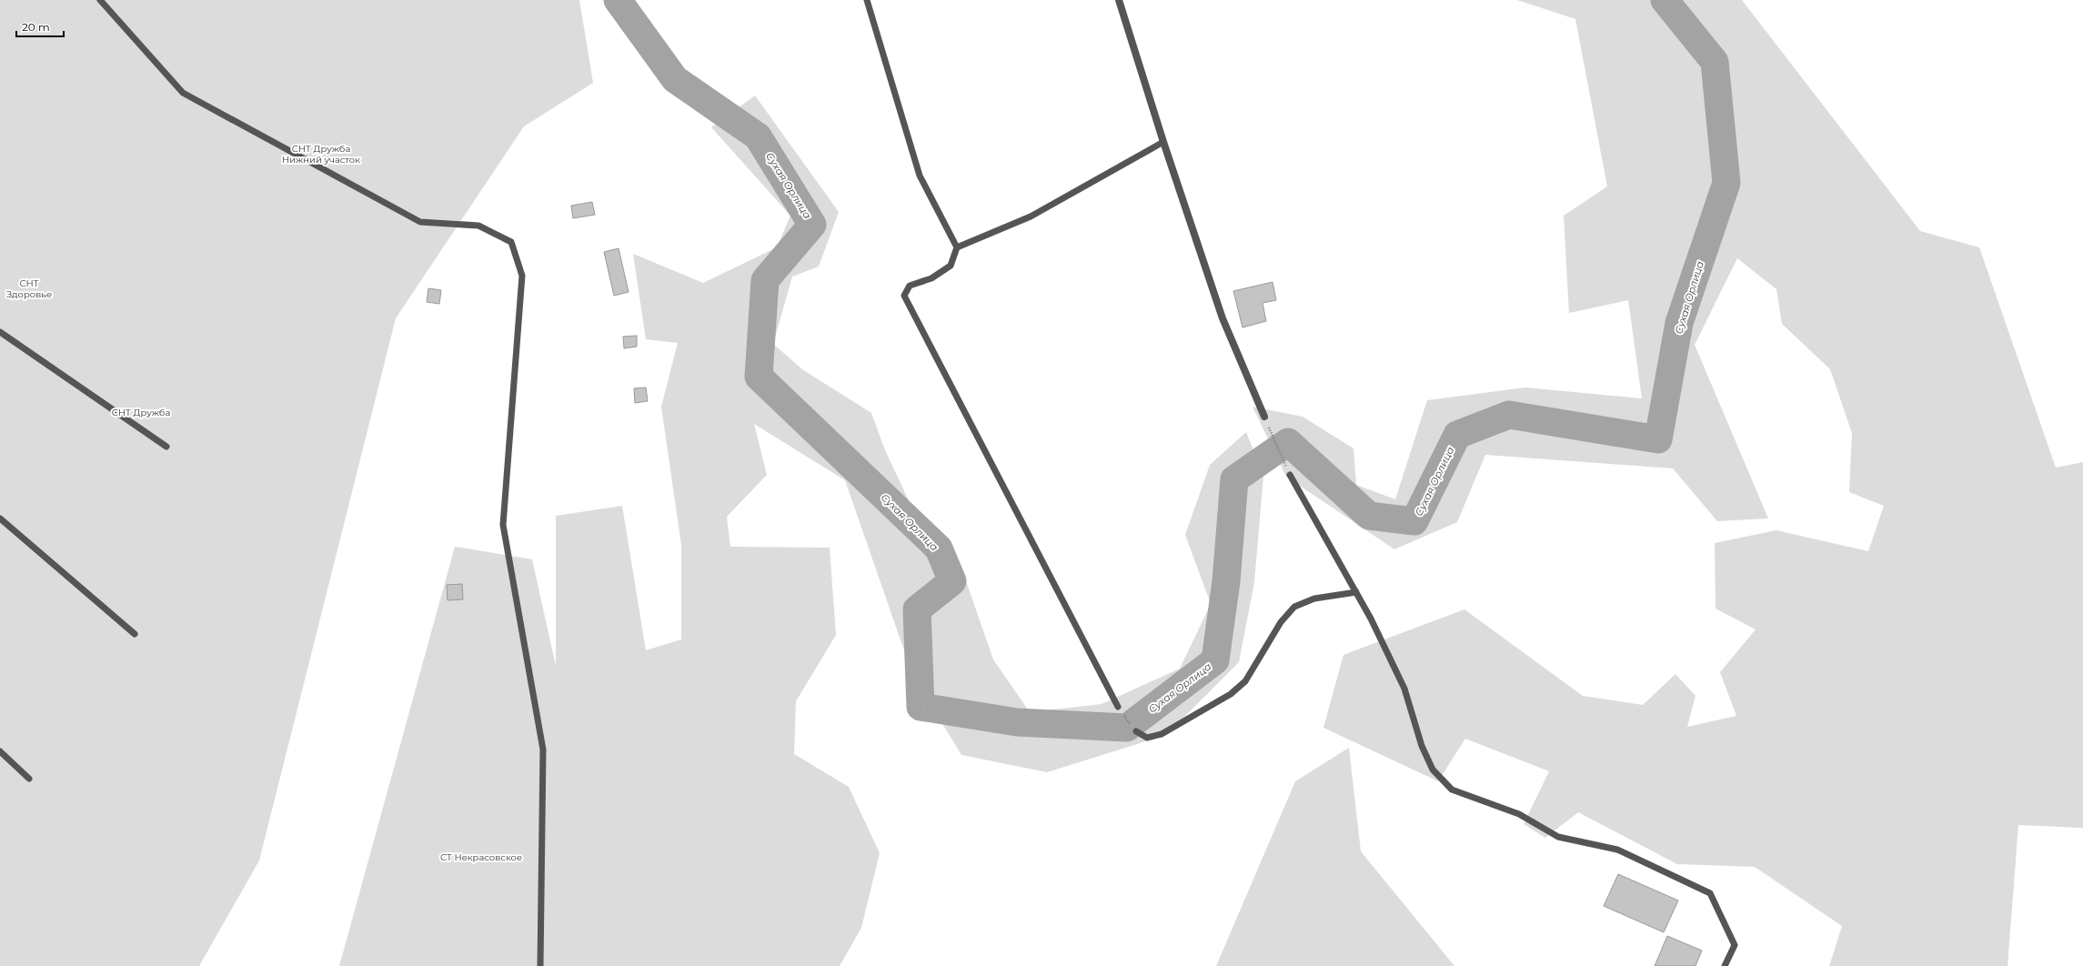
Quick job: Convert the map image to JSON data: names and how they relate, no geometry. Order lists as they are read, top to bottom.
{
  "water": ["Сухая Орлица"],
  "parks": [
    "СНТ Дружба Нижний участок",
    "СНТ Здоровье",
    "СНТ Дружба",
    "СТ Некрасовское"
  ],
  "scale_bar": "20 m"
}
